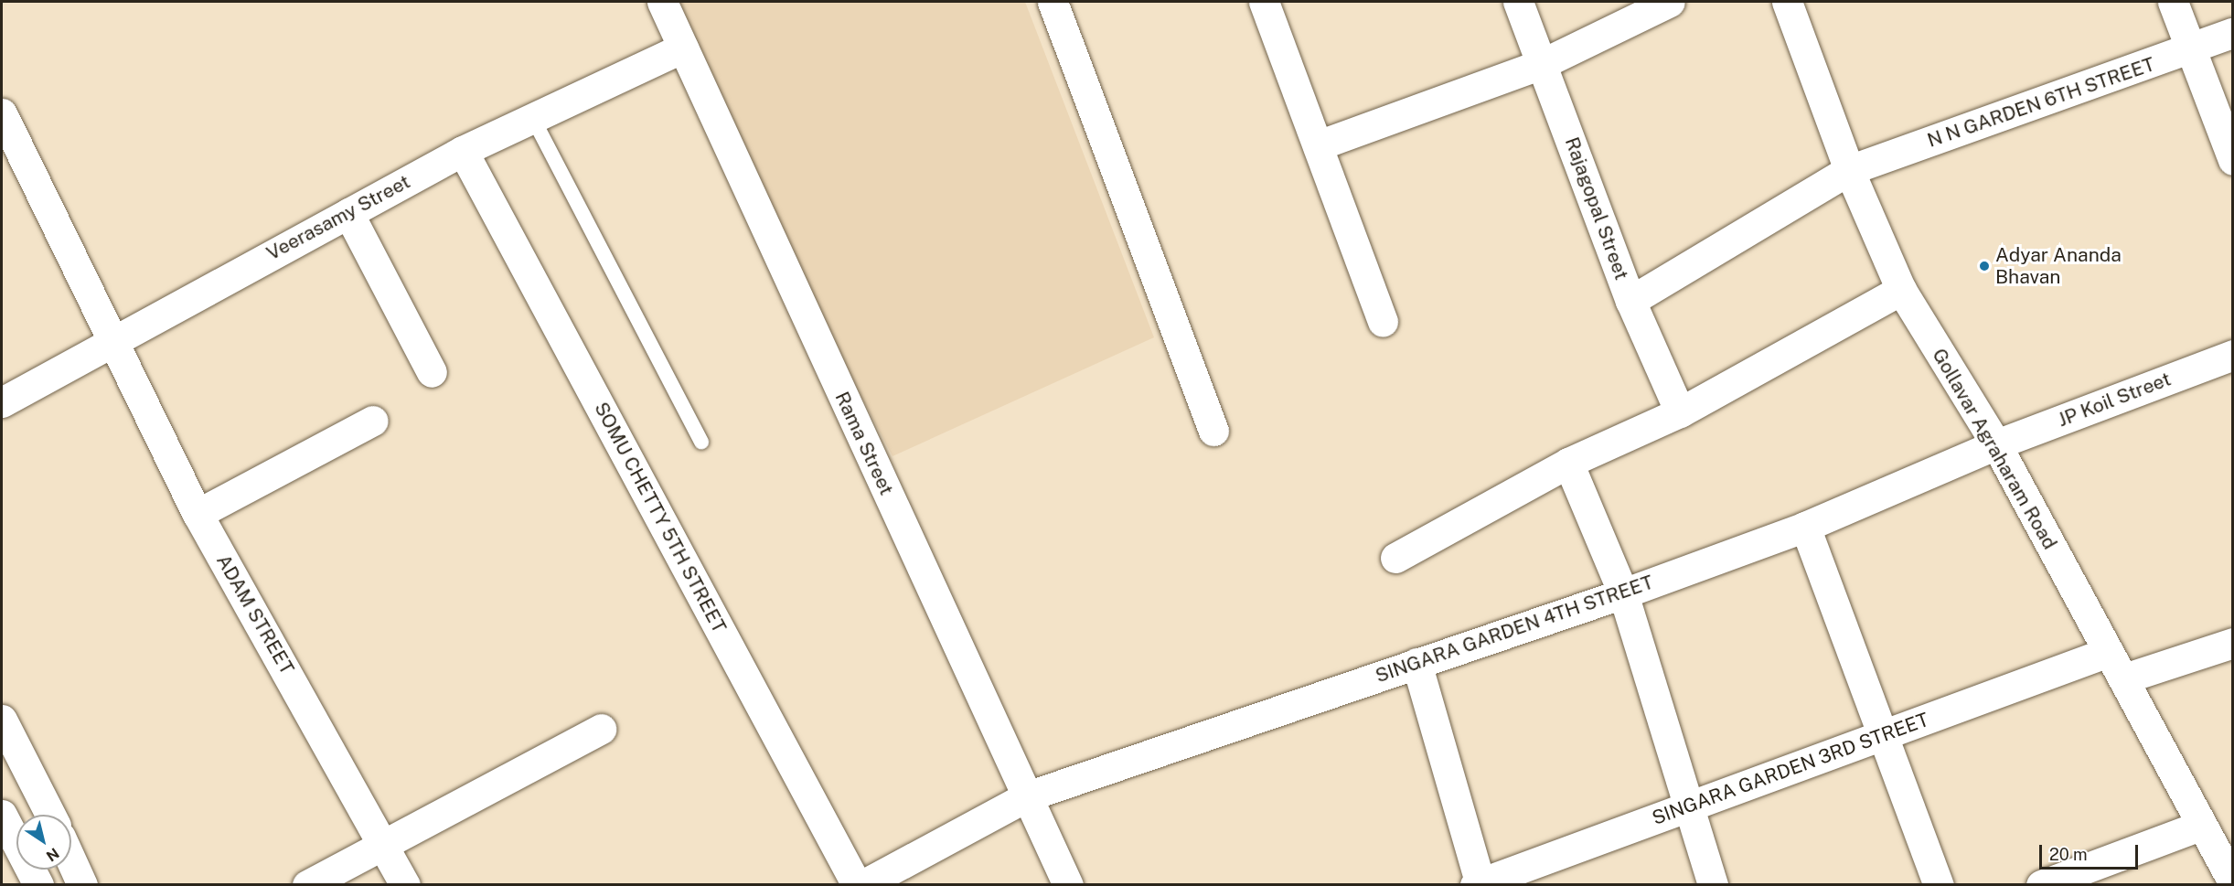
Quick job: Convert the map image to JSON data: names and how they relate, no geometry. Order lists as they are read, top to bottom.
{
  "streets": {
    "street": [
      "N N GARDEN 6TH STREET",
      "Rajagopal Street",
      "Veerasamy Street",
      "JP Koil Street",
      "Rama Street",
      "Gollavar Agraharam Road",
      "SOMU CHETTY 5TH STREET",
      "ADAM STREET",
      "SINGARA GARDEN 4TH STREET",
      "SINGARA GARDEN 3RD STREET"
    ]
  },
  "crossings": [
    ["N N GARDEN 6TH STREET", "Rajagopal Street"],
    ["N N GARDEN 6TH STREET", "Gollavar Agraharam Road"],
    ["Veerasamy Street", "Rama Street"],
    ["Veerasamy Street", "SOMU CHETTY 5TH STREET"],
    ["Veerasamy Street", "ADAM STREET"],
    ["JP Koil Street", "Gollavar Agraharam Road"],
    ["JP Koil Street", "SINGARA GARDEN 4TH STREET"],
    ["Rama Street", "SINGARA GARDEN 4TH STREET"],
    ["Gollavar Agraharam Road", "SINGARA GARDEN 4TH STREET"],
    ["Gollavar Agraharam Road", "SINGARA GARDEN 3RD STREET"]
  ],
  "places": ["Adyar Ananda Bhavan"],
  "scale_bar": "20 m",
  "north": "bottom right"
}
